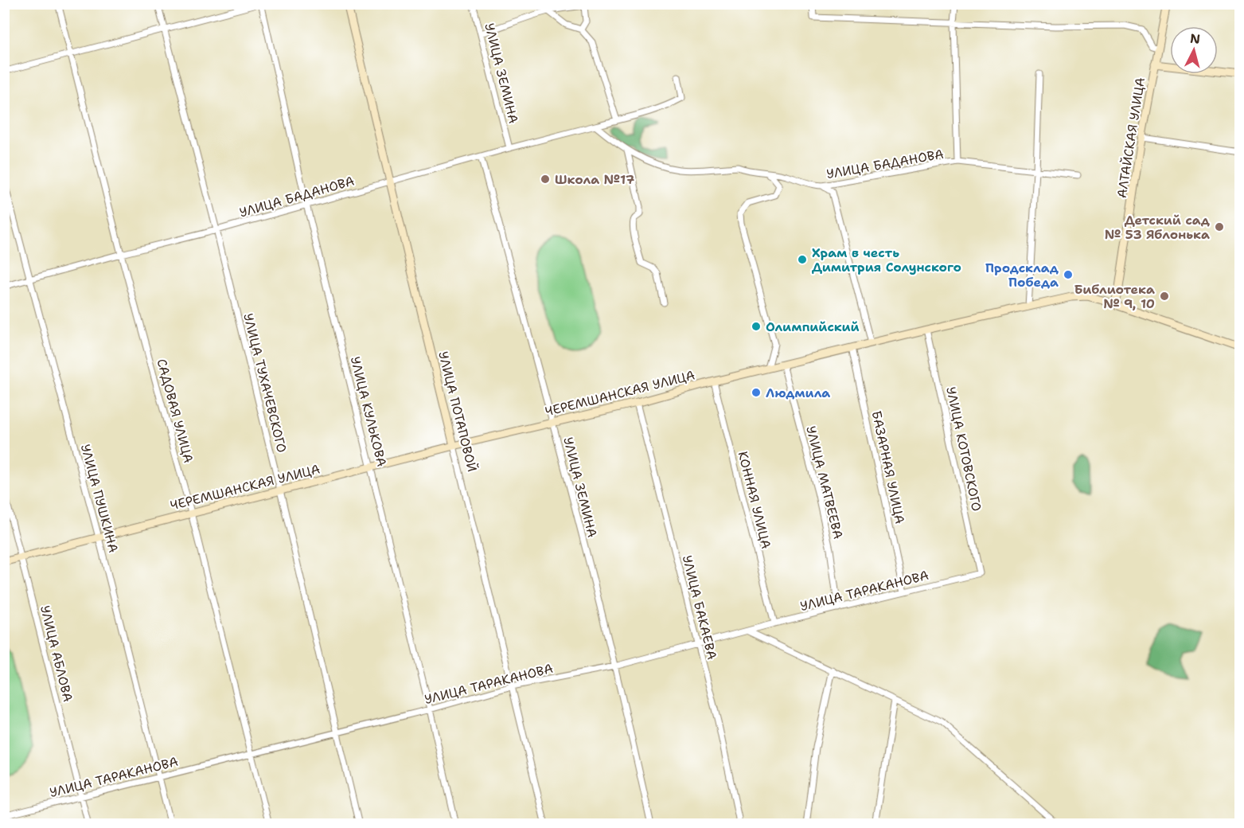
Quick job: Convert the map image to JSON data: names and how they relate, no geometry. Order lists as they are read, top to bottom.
{
  "streets": {
    "main road": ["АЛТАЙСКАЯ УЛИЦА", "ЧЕРЕМШАНСКАЯ УЛИЦА", "УЛИЦА ПОТАПОВОЙ"],
    "street": [
      "УЛИЦА ЗЕМИНА",
      "УЛИЦА БАДАНОВА",
      "УЛИЦА ТУХАЧЕВСКОГО",
      "САДОВАЯ УЛИЦА",
      "УЛИЦА КУЛЬКОВА",
      "УЛИЦА КОТОВСКОГО",
      "БАЗАРНАЯ УЛИЦА",
      "УЛИЦА МАТВЕЕВА",
      "УЛИЦА ПУШКИНА",
      "КОННАЯ УЛИЦА",
      "УЛИЦА ТАРАКАНОВА",
      "УЛИЦА БАКАЕВА",
      "УЛИЦА АБЛОВА"
    ]
  },
  "crossings": [
    ["УЛИЦА ЗЕМИНА", "УЛИЦА БАДАНОВА"],
    ["УЛИЦА ЗЕМИНА", "ЧЕРЕМШАНСКАЯ УЛИЦА"],
    ["УЛИЦА ЗЕМИНА", "УЛИЦА ТАРАКАНОВА"],
    ["АЛТАЙСКАЯ УЛИЦА", "ЧЕРЕМШАНСКАЯ УЛИЦА"],
    ["УЛИЦА БАДАНОВА", "УЛИЦА ТУХАЧЕВСКОГО"],
    ["УЛИЦА БАДАНОВА", "САДОВАЯ УЛИЦА"],
    ["УЛИЦА БАДАНОВА", "УЛИЦА КУЛЬКОВА"],
    ["УЛИЦА БАДАНОВА", "УЛИЦА ПОТАПОВОЙ"],
    ["УЛИЦА БАДАНОВА", "УЛИЦА ПУШКИНА"],
    ["УЛИЦА ТУХАЧЕВСКОГО", "ЧЕРЕМШАНСКАЯ УЛИЦА"],
    ["УЛИЦА ТУХАЧЕВСКОГО", "УЛИЦА ТАРАКАНОВА"],
    ["ЧЕРЕМШАНСКАЯ УЛИЦА", "САДОВАЯ УЛИЦА"],
    ["ЧЕРЕМШАНСКАЯ УЛИЦА", "УЛИЦА КУЛЬКОВА"],
    ["ЧЕРЕМШАНСКАЯ УЛИЦА", "УЛИЦА ПОТАПОВОЙ"],
    ["ЧЕРЕМШАНСКАЯ УЛИЦА", "УЛИЦА КОТОВСКОГО"],
    ["ЧЕРЕМШАНСКАЯ УЛИЦА", "БАЗАРНАЯ УЛИЦА"],
    ["ЧЕРЕМШАНСКАЯ УЛИЦА", "УЛИЦА МАТВЕЕВА"],
    ["ЧЕРЕМШАНСКАЯ УЛИЦА", "УЛИЦА ПУШКИНА"],
    ["ЧЕРЕМШАНСКАЯ УЛИЦА", "КОННАЯ УЛИЦА"],
    ["ЧЕРЕМШАНСКАЯ УЛИЦА", "УЛИЦА БАКАЕВА"],
    ["ЧЕРЕМШАНСКАЯ УЛИЦА", "УЛИЦА АБЛОВА"],
    ["САДОВАЯ УЛИЦА", "УЛИЦА ТАРАКАНОВА"],
    ["УЛИЦА КУЛЬКОВА", "УЛИЦА ТАРАКАНОВА"],
    ["УЛИЦА ПОТАПОВОЙ", "УЛИЦА ТАРАКАНОВА"],
    ["УЛИЦА КОТОВСКОГО", "УЛИЦА ТАРАКАНОВА"],
    ["БАЗАРНАЯ УЛИЦА", "УЛИЦА ТАРАКАНОВА"],
    ["УЛИЦА МАТВЕЕВА", "УЛИЦА ТАРАКАНОВА"],
    ["УЛИЦА ПУШКИНА", "УЛИЦА ТАРАКАНОВА"],
    ["КОННАЯ УЛИЦА", "УЛИЦА ТАРАКАНОВА"],
    ["УЛИЦА ТАРАКАНОВА", "УЛИЦА БАКАЕВА"],
    ["УЛИЦА ТАРАКАНОВА", "УЛИЦА АБЛОВА"]
  ],
  "places": [
    "Школа №17",
    "Детский сад № 53 Яблонька",
    "Храм в честь Димитрия Солунского",
    "Продсклад Победа",
    "Библиотека № 9, 10",
    "Олимпийский",
    "Людмила"
  ],
  "north": "top"
}
